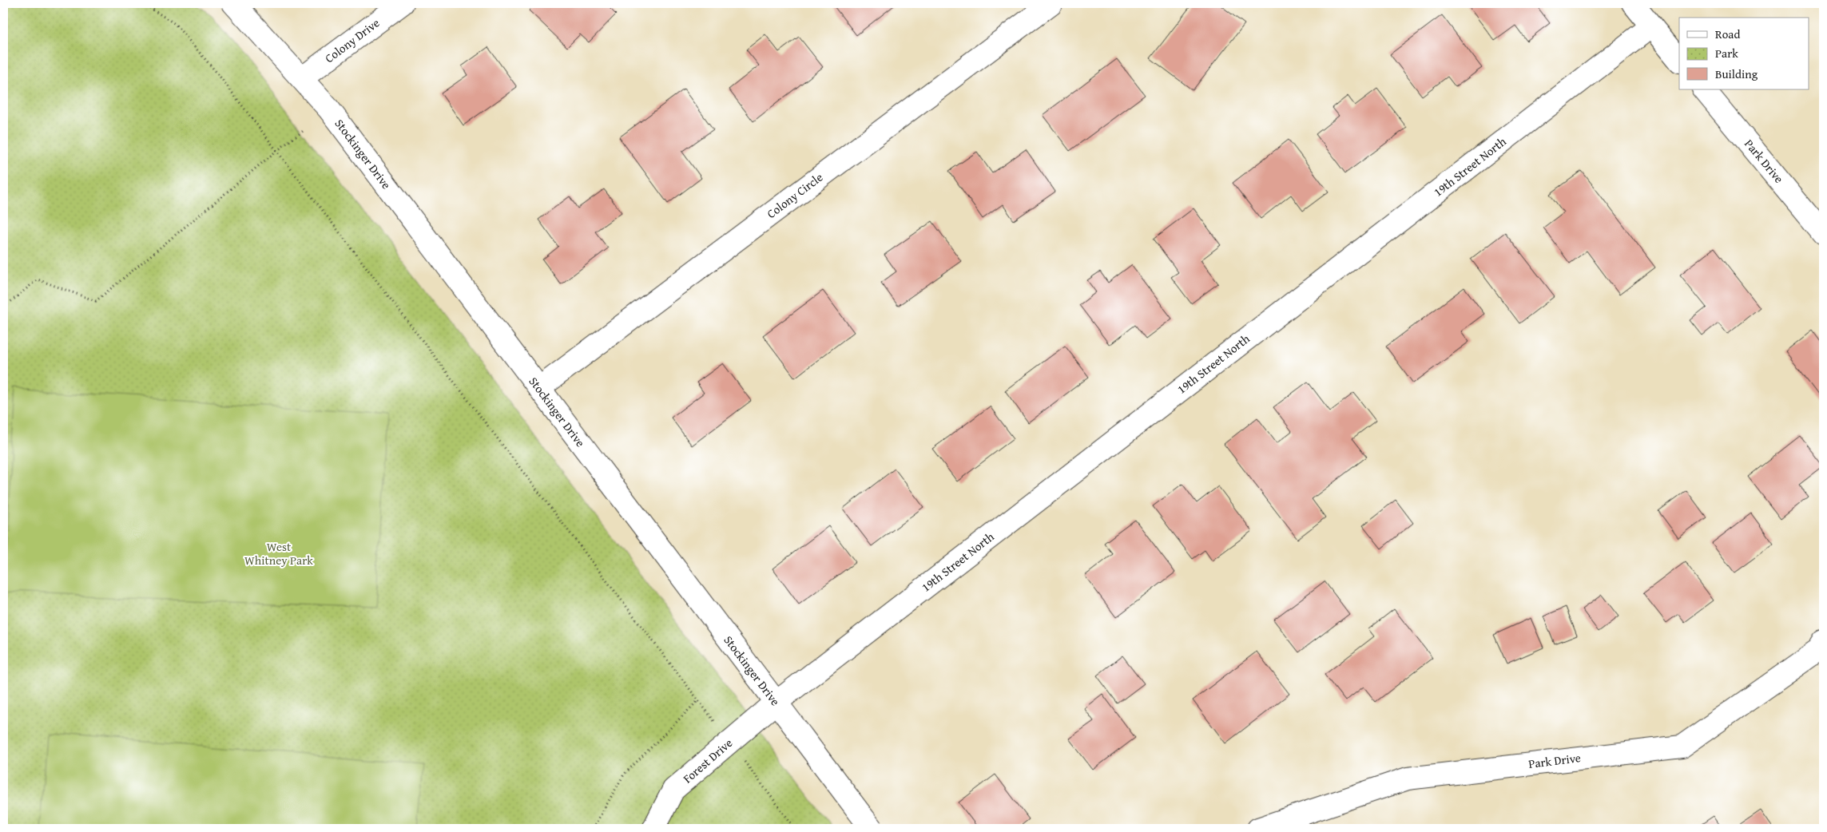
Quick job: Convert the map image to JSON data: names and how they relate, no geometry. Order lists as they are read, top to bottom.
{
  "streets": {
    "street": [
      "Colony Drive",
      "Stockinger Drive",
      "Park Drive",
      "19th Street North",
      "Colony Circle",
      "Forest Drive"
    ]
  },
  "crossings": [
    ["Colony Drive", "Stockinger Drive"],
    ["Stockinger Drive", "19th Street North"],
    ["Stockinger Drive", "Colony Circle"],
    ["Stockinger Drive", "Forest Drive"],
    ["19th Street North", "Forest Drive"]
  ],
  "parks": ["West Whitney Park"],
  "legend": ["Road", "Park", "Building"]
}
